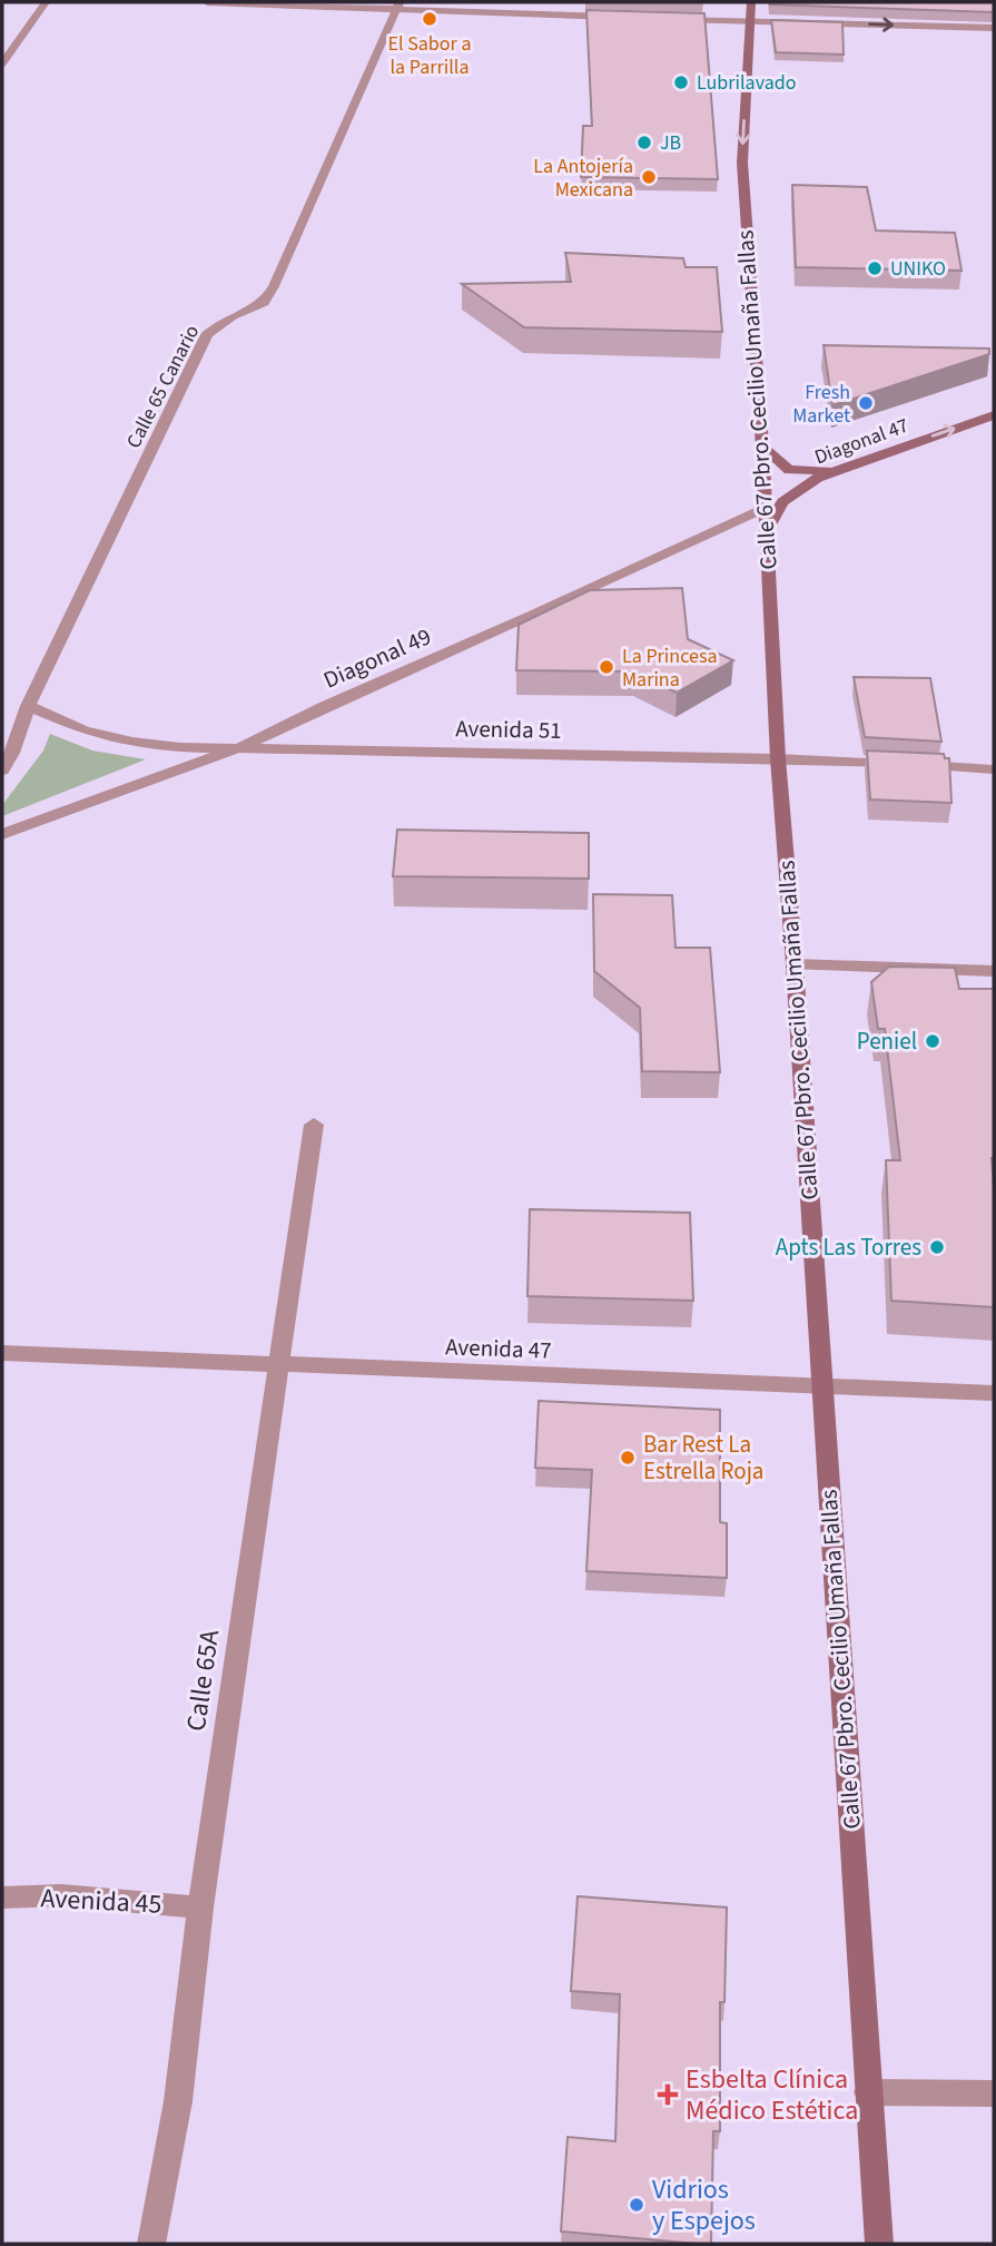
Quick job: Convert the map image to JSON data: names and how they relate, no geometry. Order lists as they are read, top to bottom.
{
  "streets": {
    "main road": ["Calle 67 Pbro. Cecilio Umaña Fallas", "Diagonal 47"],
    "street": [
      "Calle 65 Canario",
      "Diagonal 49",
      "Avenida 51",
      "Avenida 47",
      "Calle 65A",
      "Avenida 45"
    ]
  },
  "crossings": [
    ["Calle 65 Canario", "Avenida 51"],
    ["Calle 67 Pbro. Cecilio Umaña Fallas", "Diagonal 47"],
    ["Calle 67 Pbro. Cecilio Umaña Fallas", "Diagonal 49"],
    ["Calle 67 Pbro. Cecilio Umaña Fallas", "Avenida 51"],
    ["Calle 67 Pbro. Cecilio Umaña Fallas", "Avenida 47"],
    ["Diagonal 49", "Avenida 51"],
    ["Avenida 47", "Calle 65A"],
    ["Calle 65A", "Avenida 45"]
  ],
  "one_way": ["Diagonal 47"],
  "places": {
    "other": [
      "El Sabor a la Parrilla",
      "Lubrilavado",
      "JB",
      "La Antojería Mexicana",
      "UNIKO",
      "Fresh Market",
      "La Princesa Marina",
      "Peniel",
      "Apts Las Torres",
      "Bar Rest La Estrella Roja",
      "Vidrios y Espejos"
    ],
    "health": ["Esbelta Clínica Médico Estética"]
  }
}
